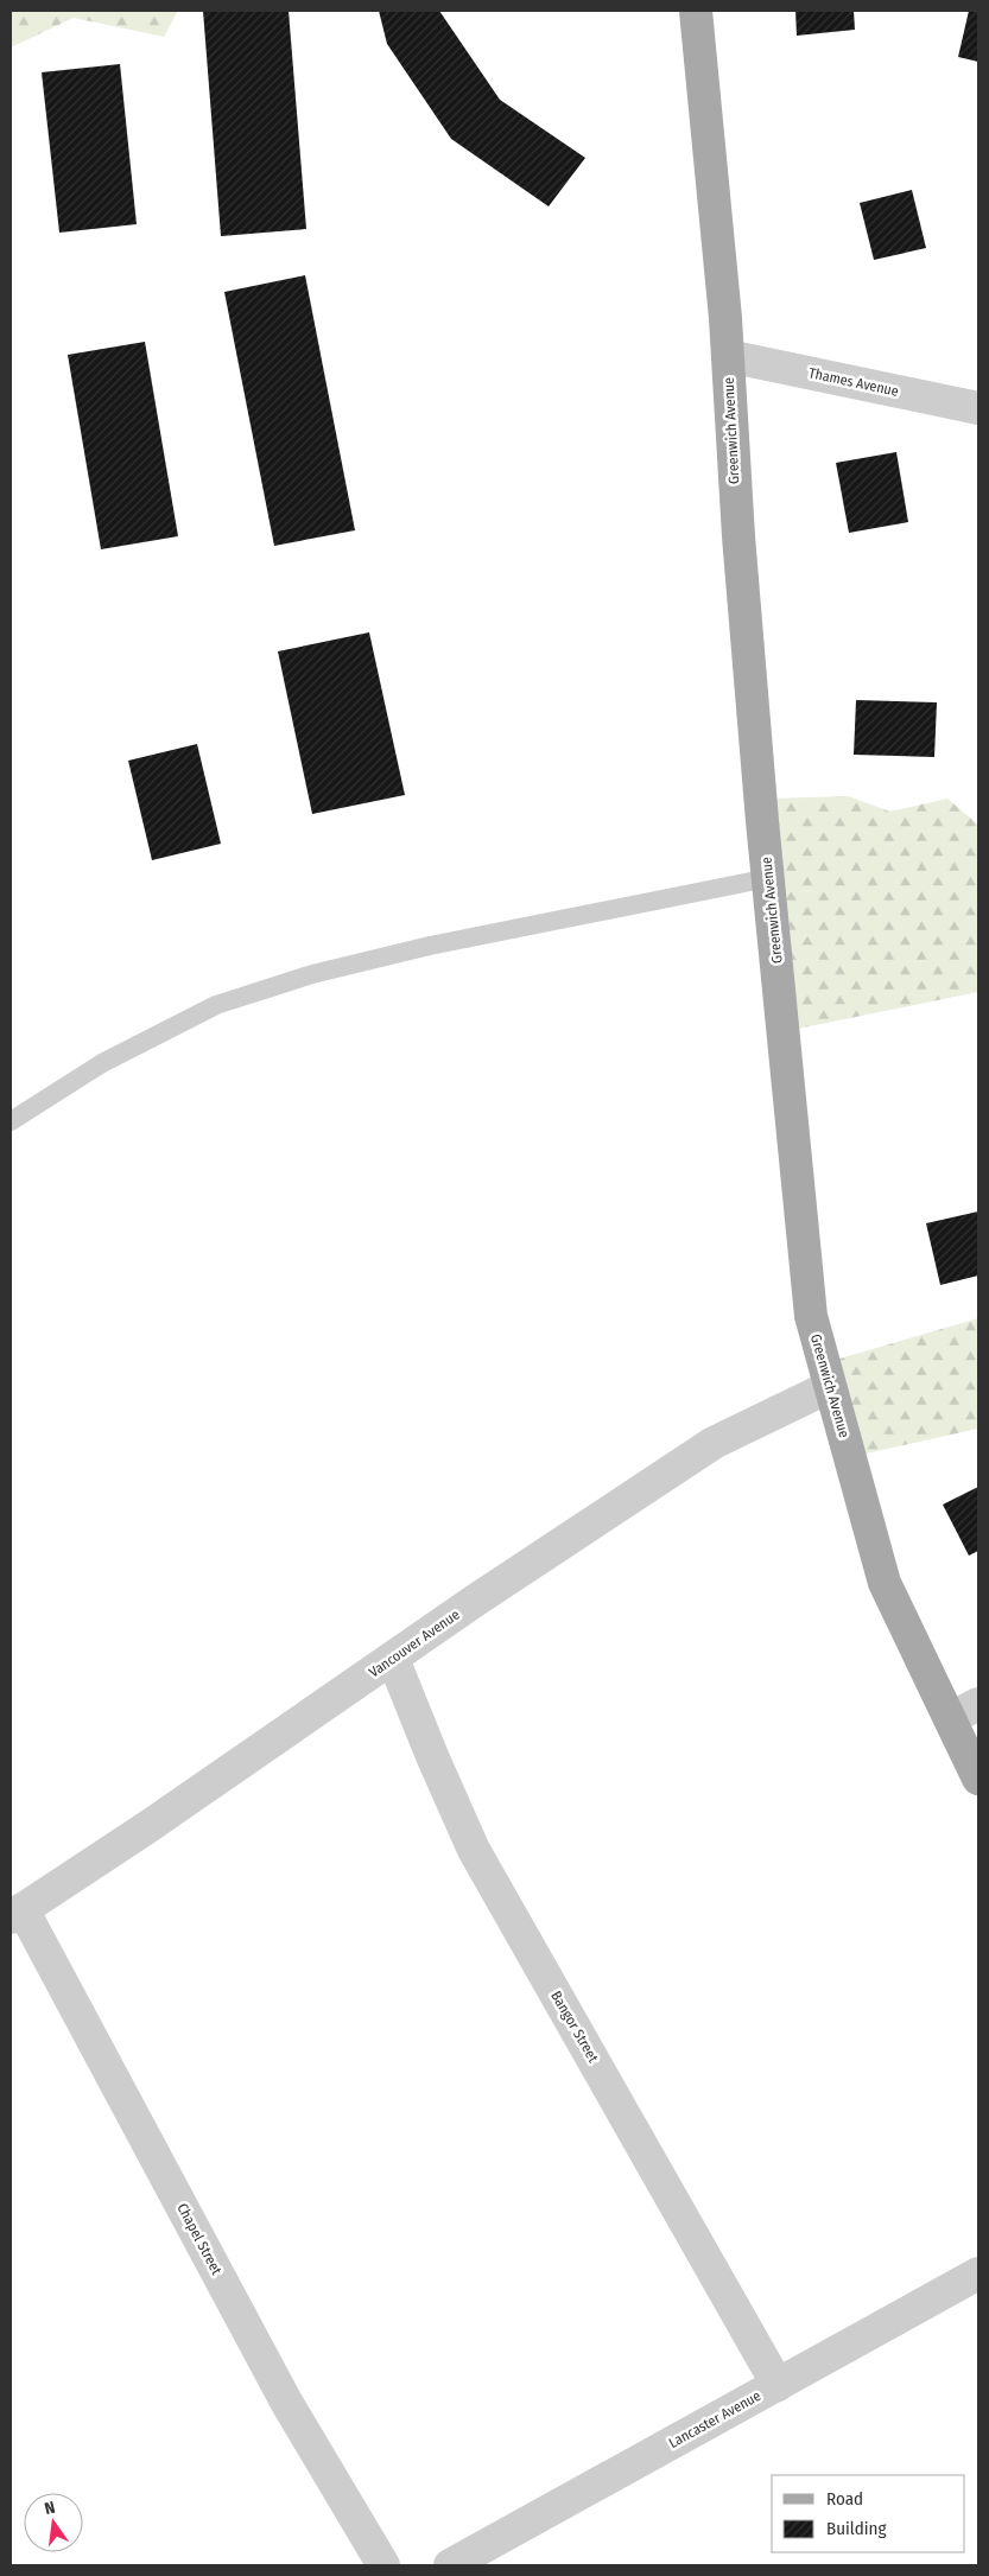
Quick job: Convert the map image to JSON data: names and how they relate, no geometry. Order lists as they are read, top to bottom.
{
  "streets": {
    "main road": ["Greenwich Avenue"],
    "street": [
      "Thames Avenue",
      "Vancouver Avenue",
      "Bangor Street",
      "Chapel Street",
      "Lancaster Avenue"
    ]
  },
  "crossings": [
    ["Thames Avenue", "Greenwich Avenue"],
    ["Greenwich Avenue", "Vancouver Avenue"],
    ["Vancouver Avenue", "Bangor Street"],
    ["Vancouver Avenue", "Chapel Street"],
    ["Bangor Street", "Lancaster Avenue"]
  ],
  "legend": ["Road", "Building"],
  "north": "top"
}
